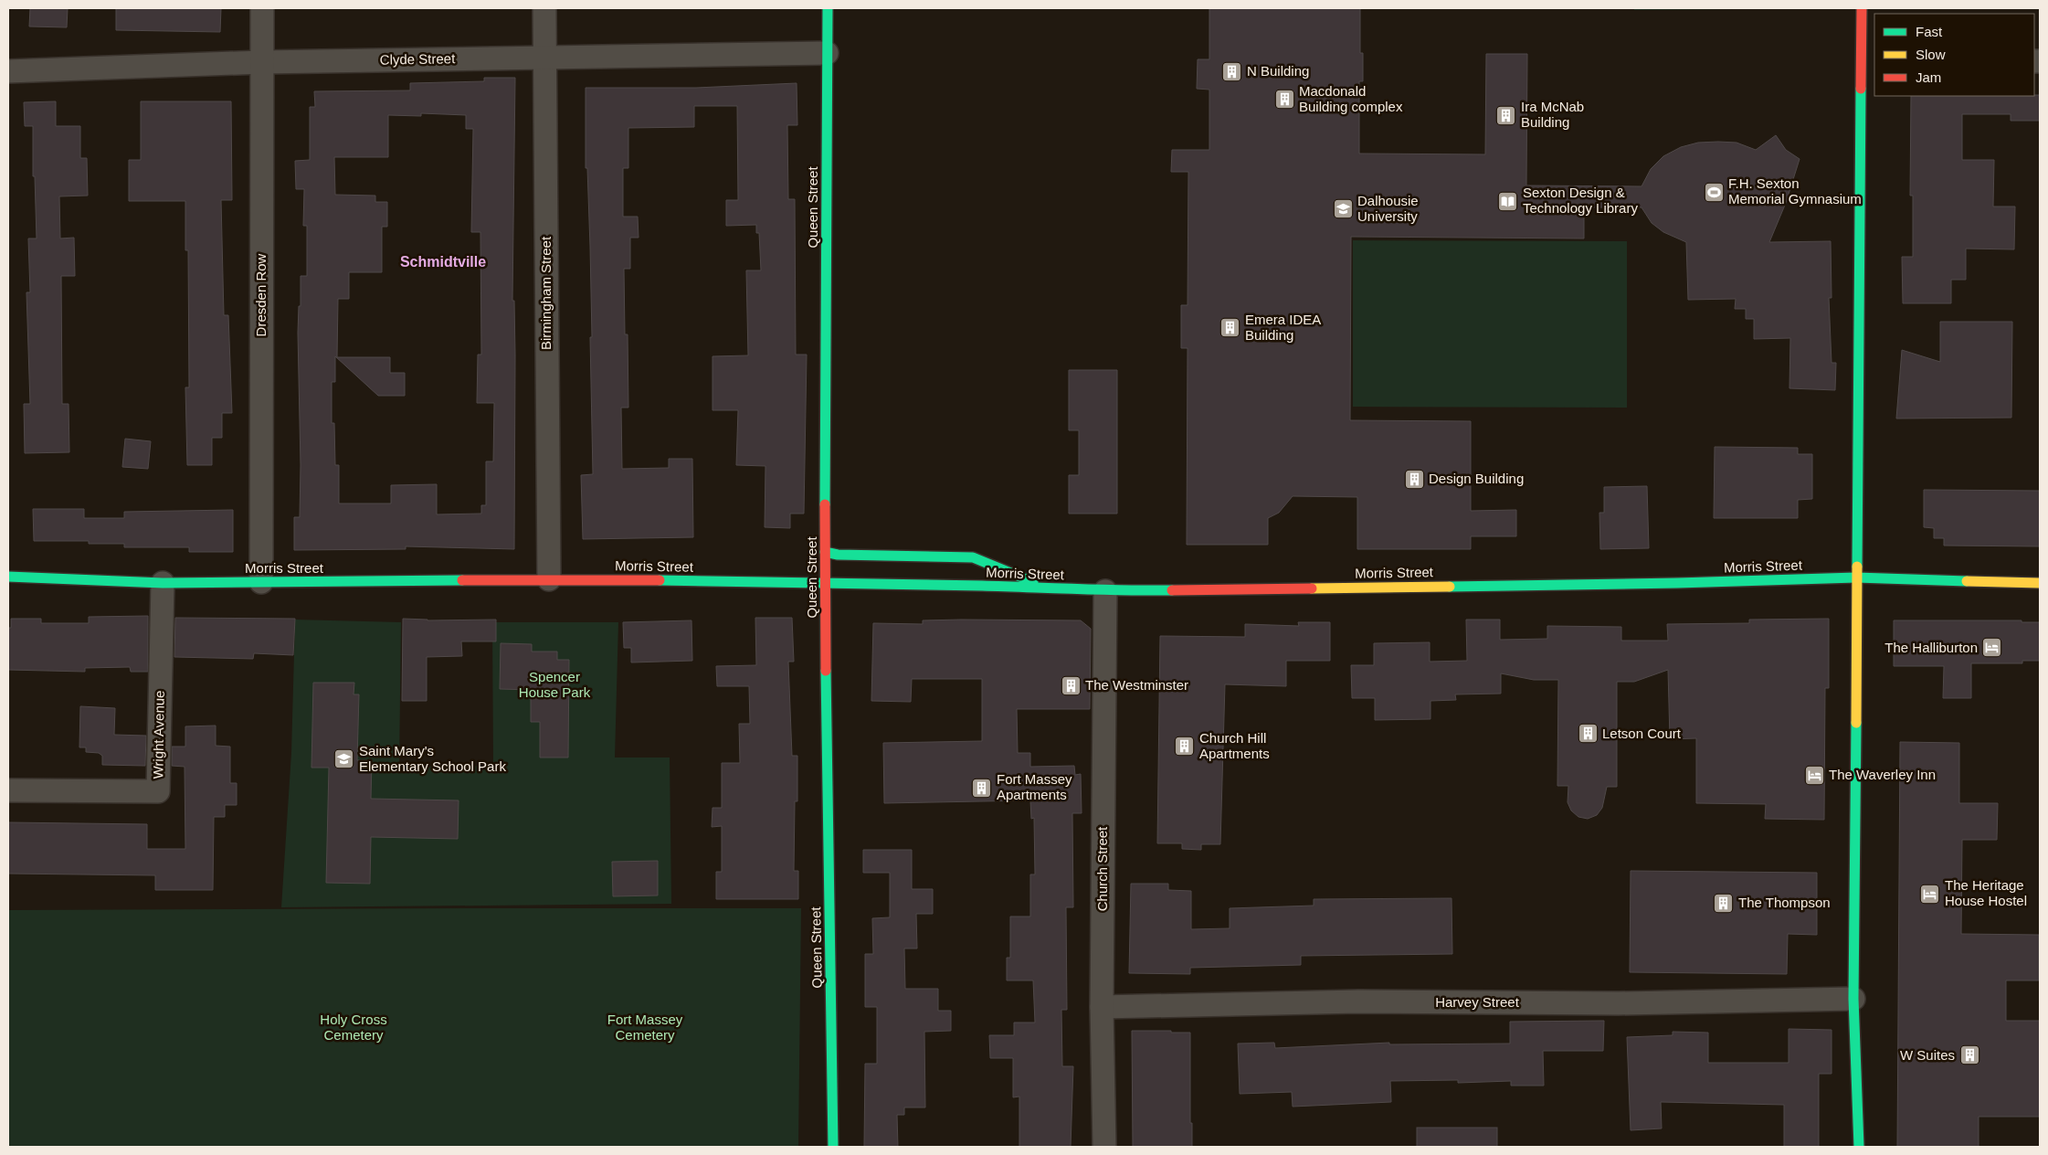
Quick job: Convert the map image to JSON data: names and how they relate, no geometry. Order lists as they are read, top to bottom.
{
  "streets": {
    "street": [
      "Clyde Street",
      "Queen Street",
      "Birmingham Street",
      "Dresden Row",
      "Morris Street",
      "Wright Avenue",
      "Church Street",
      "Harvey Street"
    ]
  },
  "crossings": [
    ["Clyde Street", "Queen Street"],
    ["Clyde Street", "Birmingham Street"],
    ["Clyde Street", "Dresden Row"],
    ["Queen Street", "Morris Street"],
    ["Birmingham Street", "Morris Street"],
    ["Dresden Row", "Morris Street"],
    ["Morris Street", "Wright Avenue"],
    ["Morris Street", "Church Street"],
    ["Church Street", "Harvey Street"]
  ],
  "districts": ["Schmidtville"],
  "parks": ["Spencer House Park", "Holy Cross Cemetery", "Fort Massey Cemetery"],
  "places": {
    "building": [
      "N Building",
      "Macdonald Building complex",
      "Ira McNab Building",
      "Emera IDEA Building",
      "Design Building",
      "The Westminster",
      "Letson Court",
      "Church Hill Apartments",
      "Fort Massey Apartments",
      "The Thompson",
      "W Suites"
    ],
    "sports": ["F.H. Sexton Memorial Gymnasium"],
    "library": ["Sexton Design & Technology Library"],
    "school or university": ["Dalhousie University", "Saint Mary's Elementary School Park"],
    "hotel": ["The Halliburton", "The Waverley Inn", "The Heritage House Hostel"]
  },
  "legend": ["Fast", "Slow", "Jam"]
}
